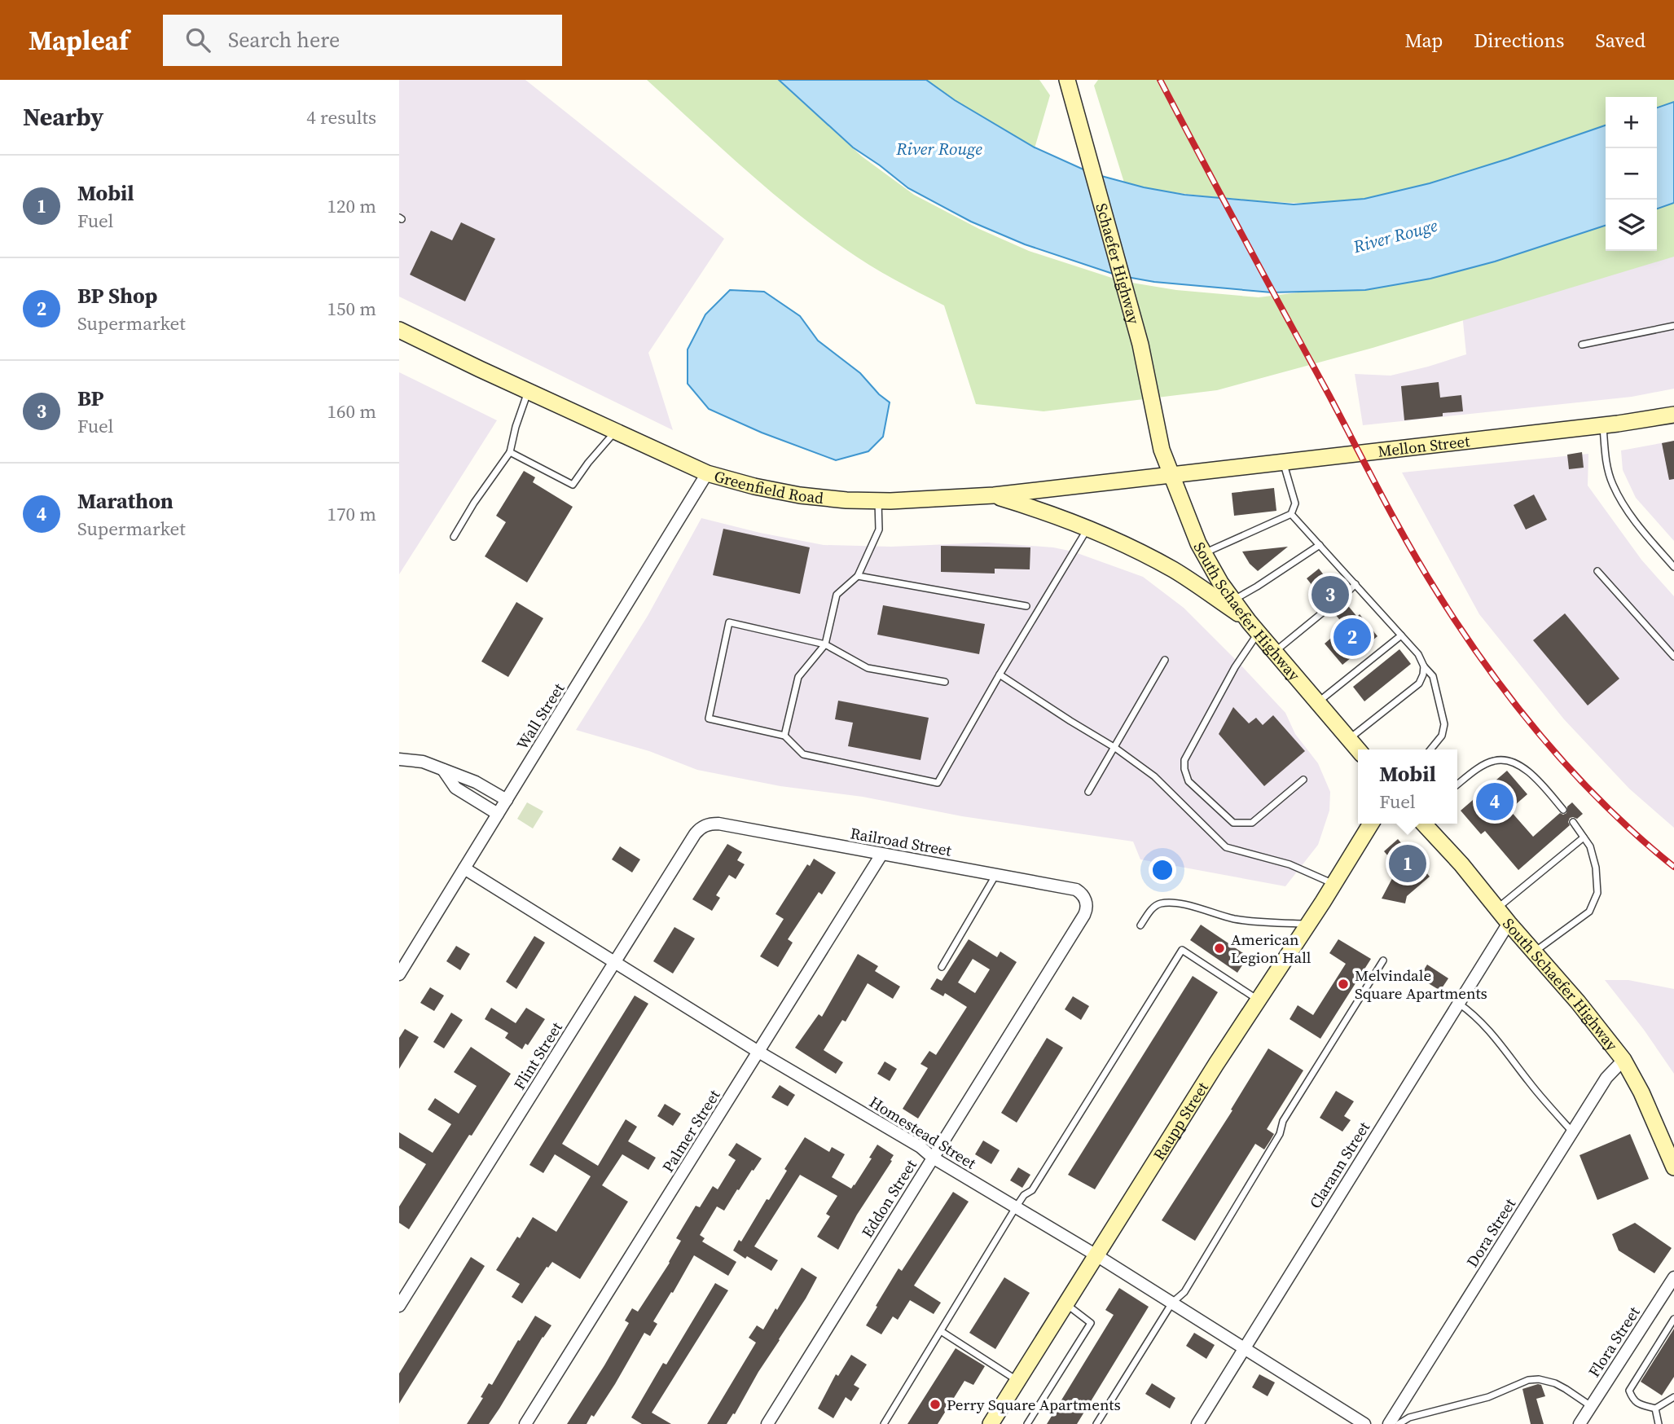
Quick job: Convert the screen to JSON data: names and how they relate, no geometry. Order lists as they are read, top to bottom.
{
  "streets": {
    "main road": [
      "Schaefer Highway",
      "Mellon Street",
      "Greenfield Road",
      "South Schaefer Highway",
      "Raupp Street"
    ],
    "street": [
      "Wall Street",
      "Railroad Street",
      "Flint Street",
      "Palmer Street",
      "Homestead Street",
      "Clarann Street",
      "Eddon Street",
      "Dora Street",
      "Flora Street"
    ]
  },
  "crossings": [
    ["Schaefer Highway", "South Schaefer Highway"],
    ["Mellon Street", "Greenfield Road"],
    ["Mellon Street", "South Schaefer Highway"],
    ["Greenfield Road", "South Schaefer Highway"],
    ["Greenfield Road", "Wall Street"],
    ["South Schaefer Highway", "Clarann Street"],
    ["South Schaefer Highway", "Dora Street"],
    ["Wall Street", "Homestead Street"],
    ["Railroad Street", "Flint Street"],
    ["Railroad Street", "Palmer Street"],
    ["Railroad Street", "Eddon Street"],
    ["Flint Street", "Homestead Street"],
    ["Raupp Street", "Homestead Street"],
    ["Palmer Street", "Homestead Street"],
    ["Homestead Street", "Clarann Street"],
    ["Homestead Street", "Eddon Street"]
  ],
  "water": ["River Rouge"],
  "places": ["American Legion Hall", "Melvindale Square Apartments", "Perry Square Apartments"],
  "page": {
    "header": "Mapleaf",
    "search": "Search here",
    "nav": ["Map", "Directions", "Saved"],
    "heading": ["Nearby", "4 results"],
    "map_buttons": ["+", "−"],
    "list": [
      {
        "mark": "1",
        "name": "Mobil",
        "note": "Fuel",
        "value": "120 m"
      },
      {
        "mark": "2",
        "name": "BP Shop",
        "note": "Supermarket",
        "value": "150 m"
      },
      {
        "mark": "3",
        "name": "BP",
        "note": "Fuel",
        "value": "160 m"
      },
      {
        "mark": "4",
        "name": "Marathon",
        "note": "Supermarket",
        "value": "170 m"
      }
    ],
    "pins": [
      "3",
      "2",
      "4",
      "1"
    ],
    "popup": ["Mobil", "Fuel"]
  }
}
